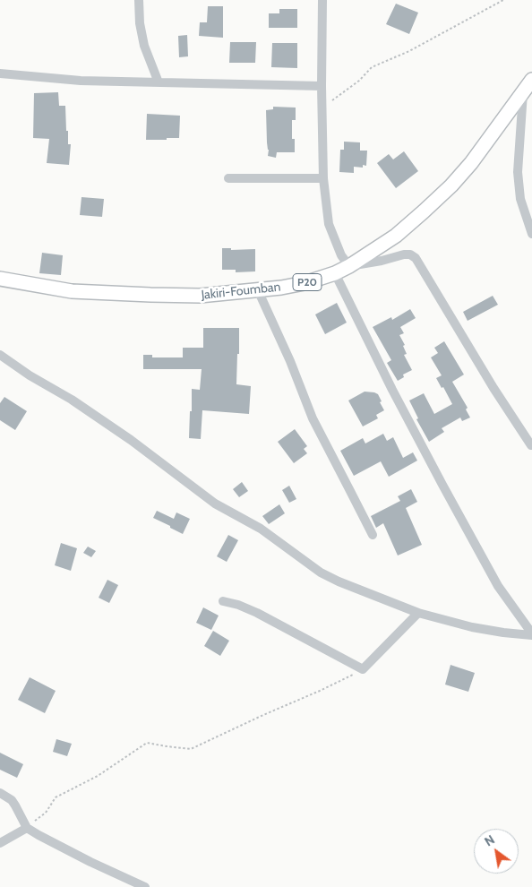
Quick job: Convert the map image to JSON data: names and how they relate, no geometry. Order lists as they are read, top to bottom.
{
  "streets": {
    "main road": ["P20", "Jakiri-Foumban"]
  },
  "north": "top left"
}
